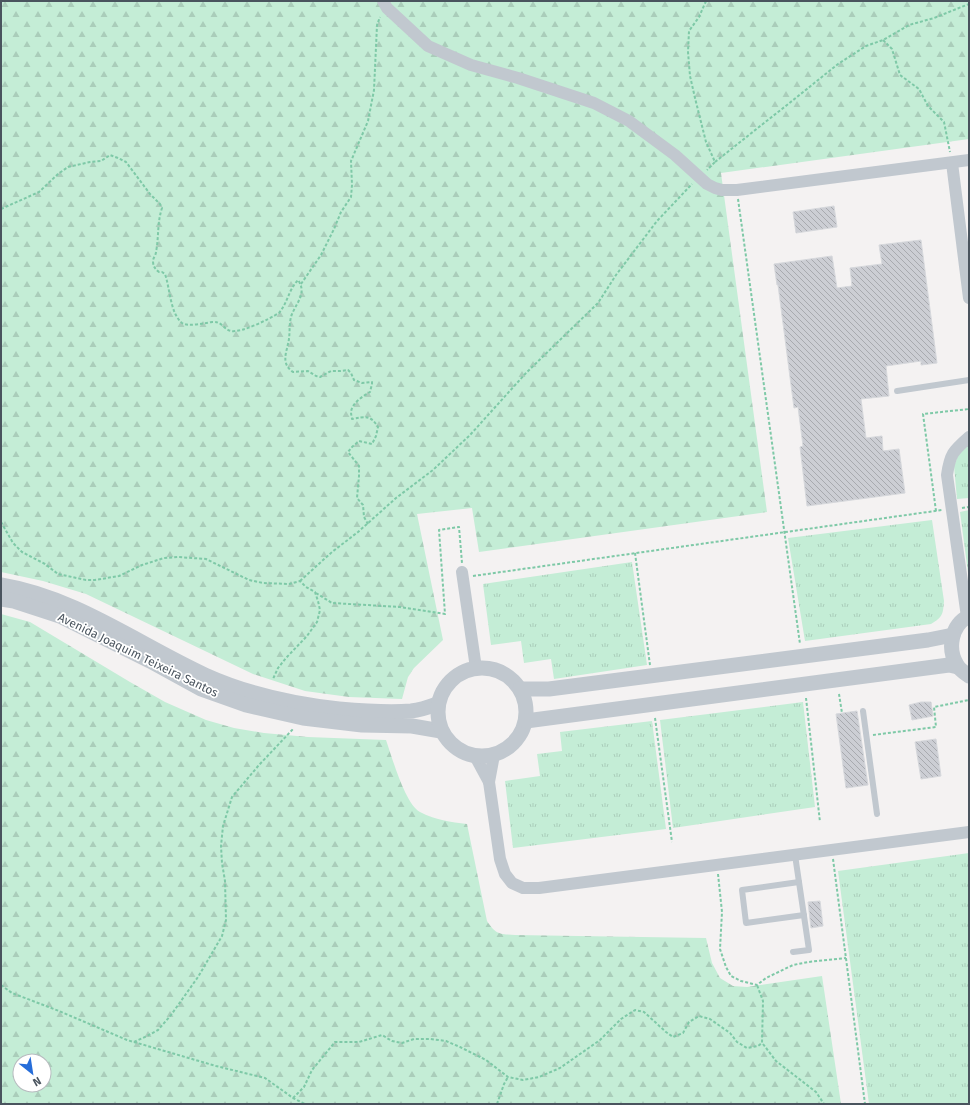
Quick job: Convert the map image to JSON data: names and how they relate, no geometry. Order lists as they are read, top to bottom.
{
  "streets": {
    "street": ["Avenida Joaquim Teixeira Santos"]
  },
  "north": "bottom right"
}
